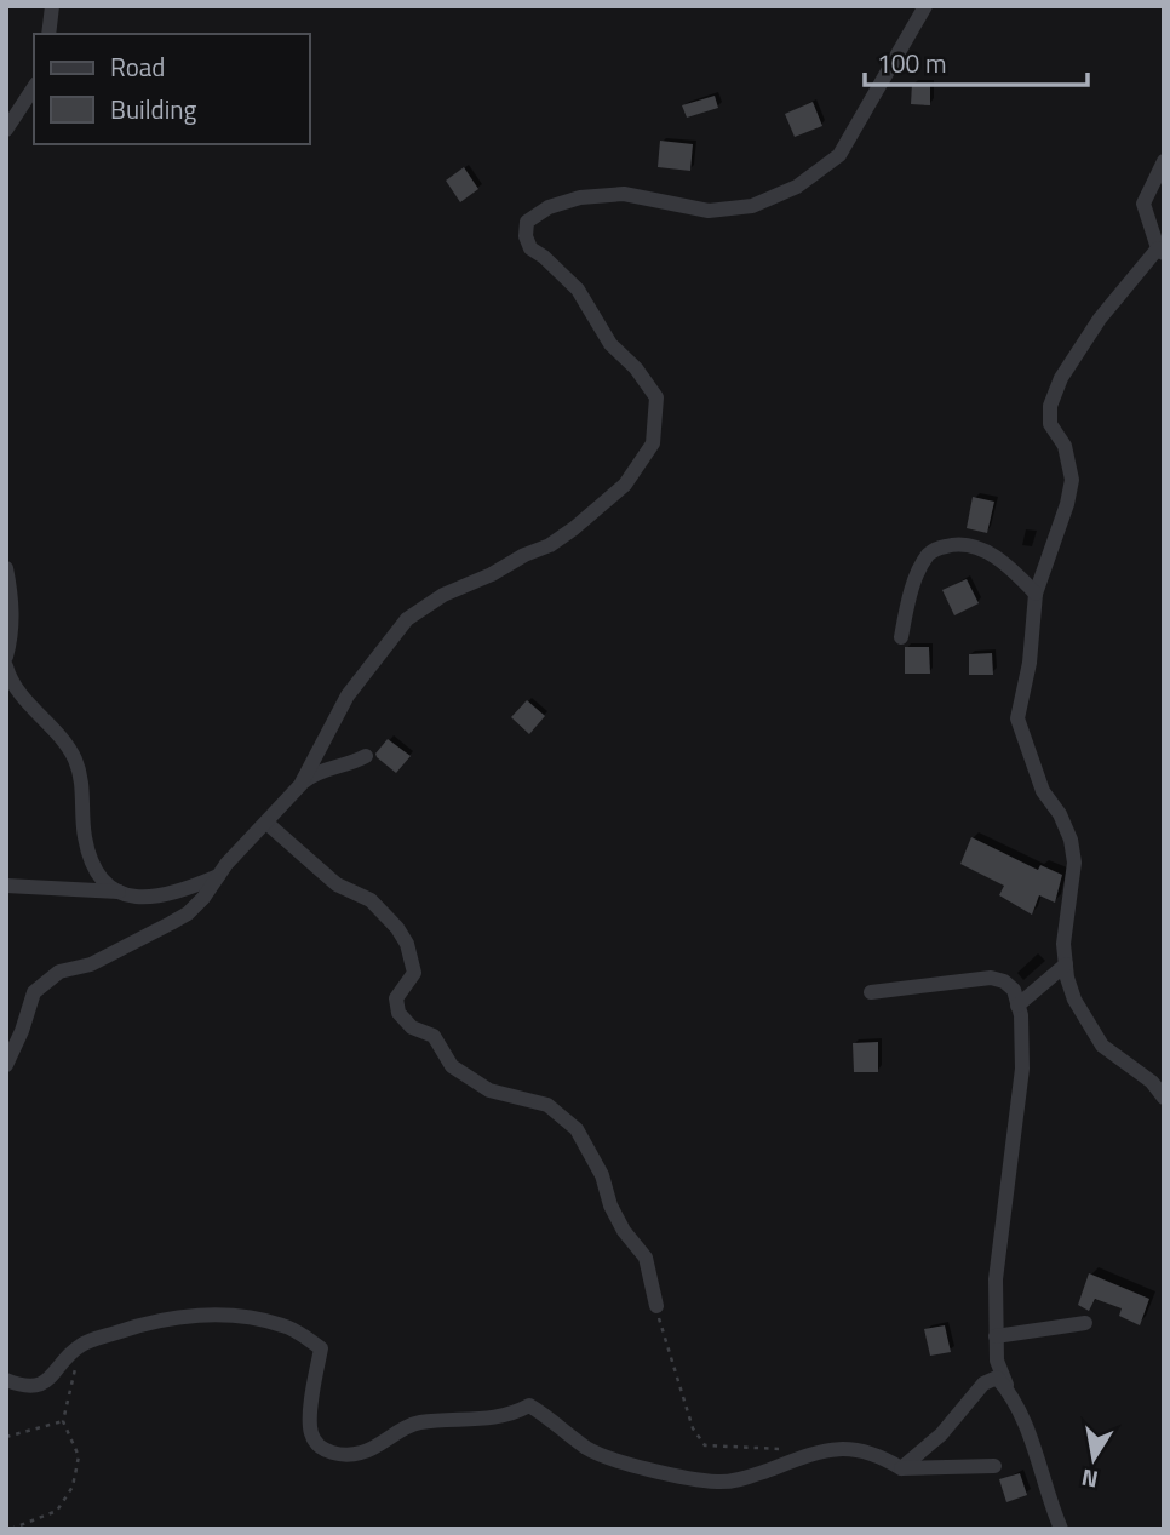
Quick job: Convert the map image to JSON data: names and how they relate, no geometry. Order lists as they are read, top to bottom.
{
  "legend": ["Road", "Building"],
  "scale_bar": "100 m",
  "north": "bottom"
}
